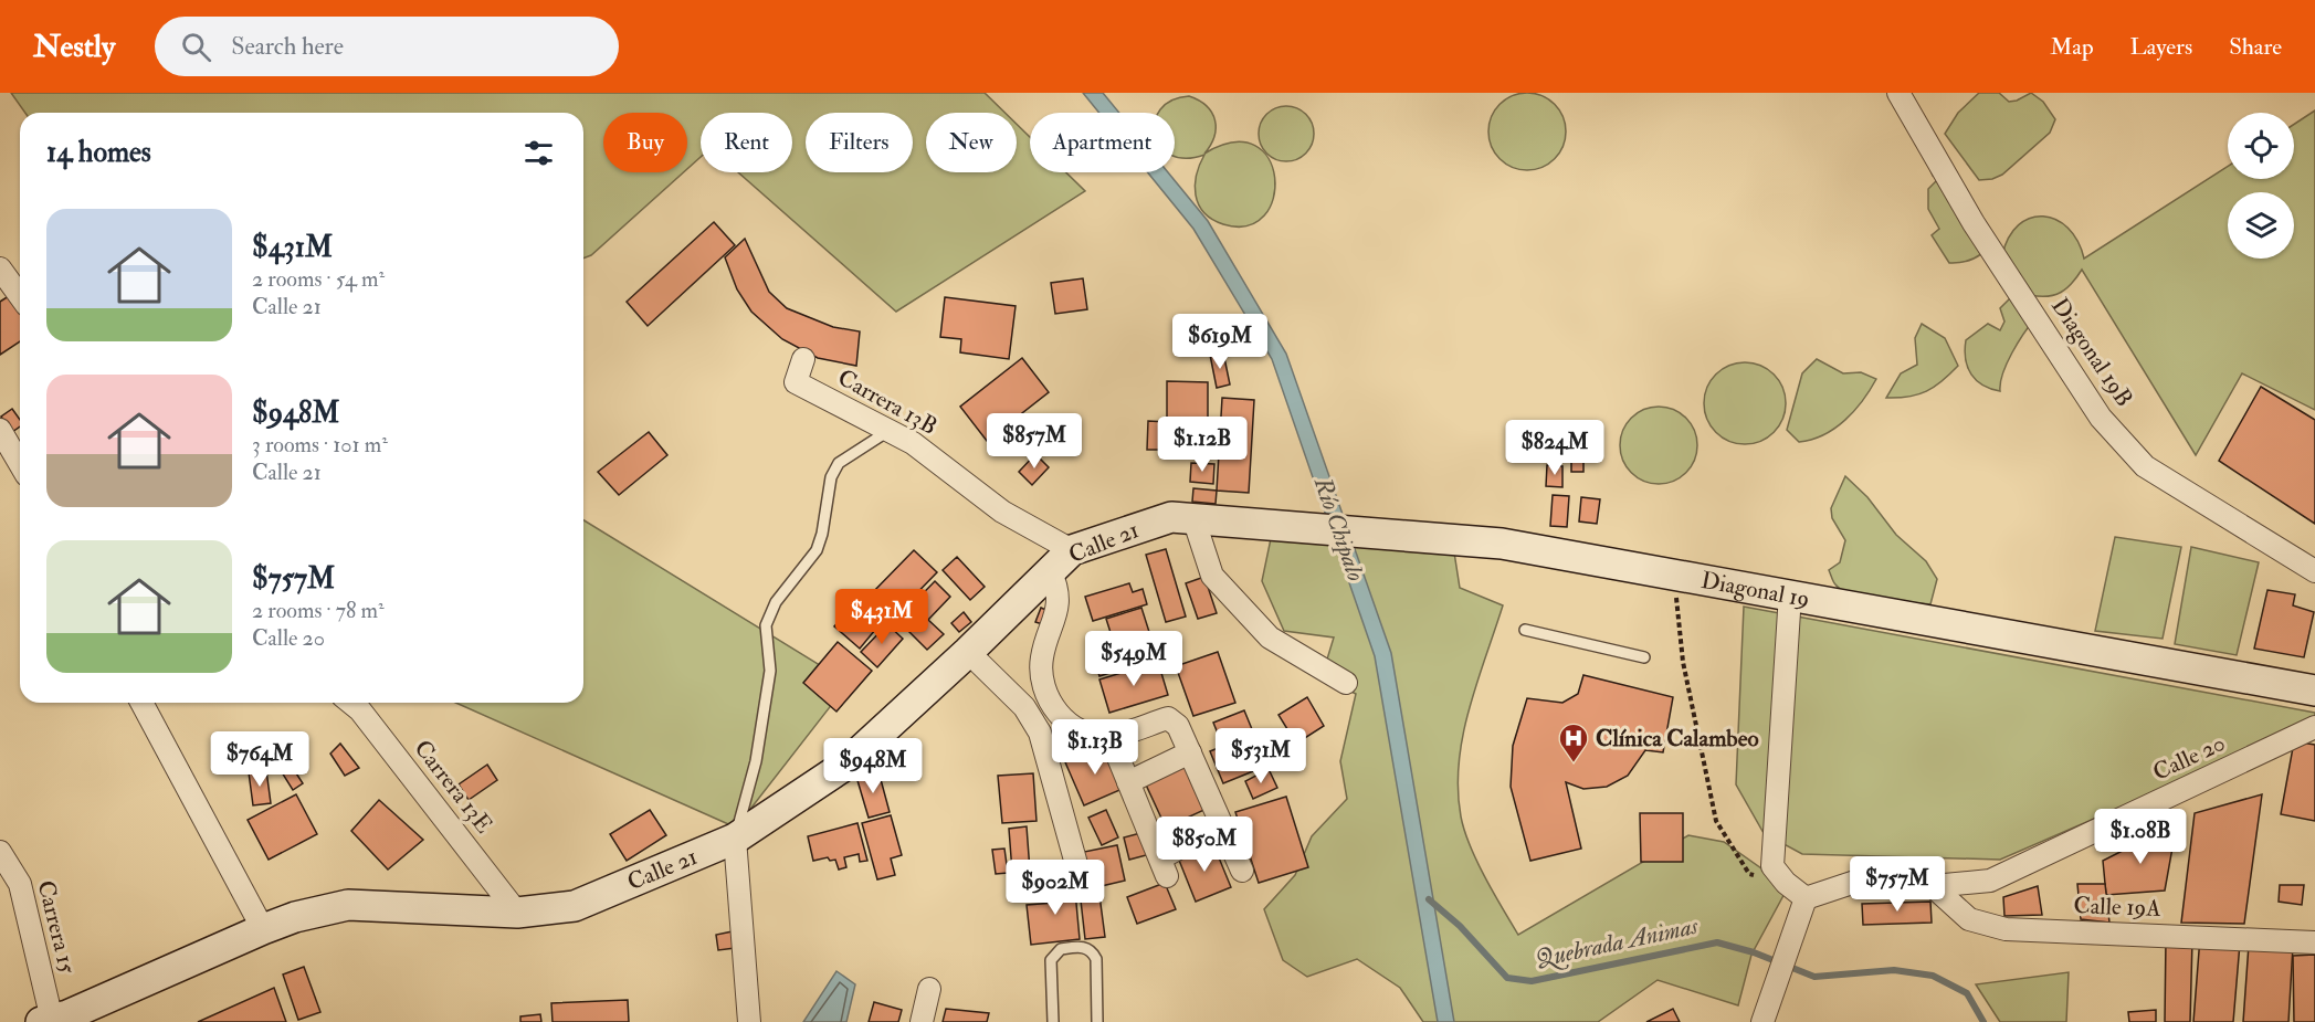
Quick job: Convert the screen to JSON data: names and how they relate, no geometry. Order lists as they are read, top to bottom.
{
  "streets": {
    "street": [
      "Diagonal 19B",
      "Carrera 13B",
      "Calle 21",
      "Diagonal 19",
      "Calle 20",
      "Carrera 13E",
      "Calle 19A",
      "Carrera 15"
    ]
  },
  "crossings": [
    ["Carrera 13B", "Calle 21"],
    ["Calle 21", "Diagonal 19"],
    ["Calle 21", "Carrera 13E"],
    ["Calle 21", "Carrera 15"],
    ["Calle 20", "Calle 19A"]
  ],
  "water": ["Río Chipalo", "Quebrada Animas"],
  "places": {
    "hospital": ["Clínica Calambeo"]
  },
  "page": {
    "header": "Nestly",
    "search": "Search here",
    "nav": ["Map", "Layers", "Share"],
    "chip": [
      "Buy",
      "Rent",
      "Filters",
      "New",
      "Apartment"
    ],
    "heading": "14 homes",
    "list": [
      {
        "name": "$431M",
        "note": "2 rooms · 54 m² · Calle 21"
      },
      {
        "name": "$948M",
        "note": "3 rooms · 101 m² · Calle 21"
      },
      {
        "name": "$757M",
        "note": "2 rooms · 78 m² · Calle 20"
      }
    ],
    "price": [
      "$619M",
      "$857M",
      "$1.12B",
      "$824M",
      "$431M",
      "$549M",
      "$1.13B",
      "$531M",
      "$764M",
      "$948M",
      "$1.08B",
      "$850M",
      "$757M",
      "$902M"
    ]
  }
}
